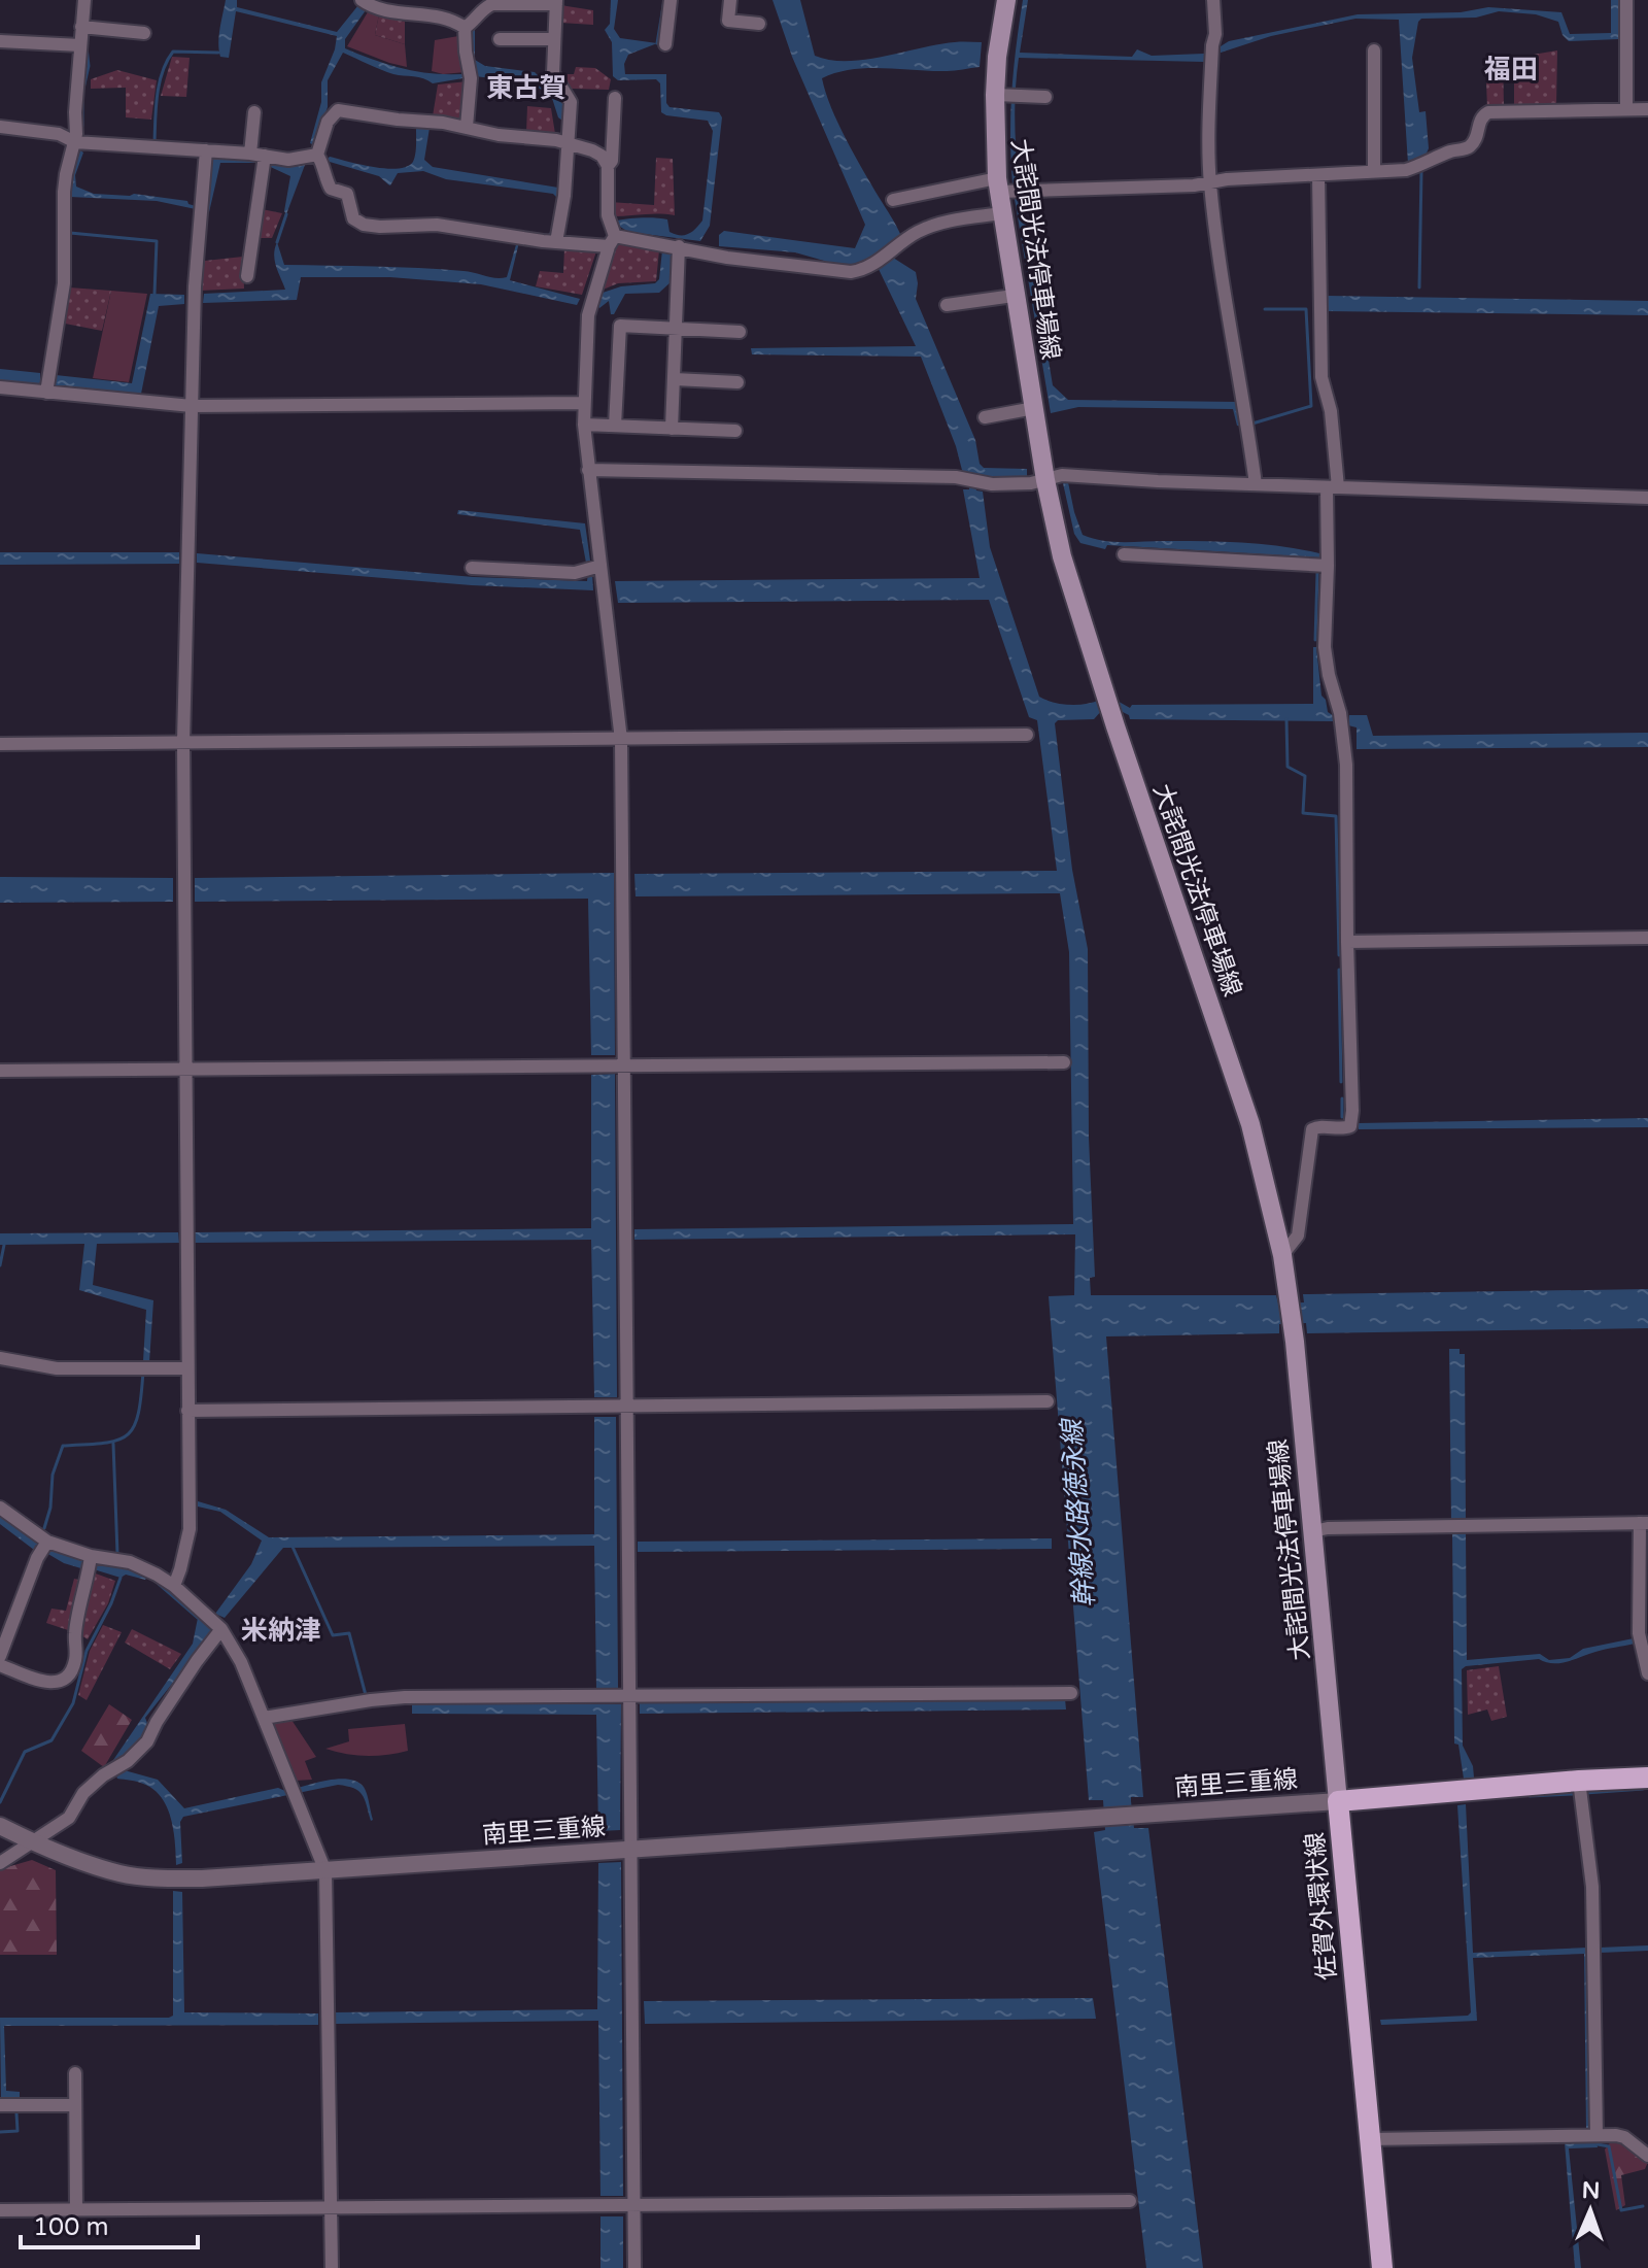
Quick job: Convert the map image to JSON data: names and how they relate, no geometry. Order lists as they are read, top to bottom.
{
  "streets": {
    "main road": ["大詫間光法停車場線", "佐賀外環状線"],
    "street": ["南里三重線"]
  },
  "crossings": [
    ["大詫間光法停車場線", "南里三重線"],
    ["大詫間光法停車場線", "佐賀外環状線"],
    ["南里三重線", "佐賀外環状線"]
  ],
  "districts": ["福田", "東古賀", "米納津"],
  "water": ["幹線水路徳永線"],
  "scale_bar": "100 m",
  "north": "top"
}
